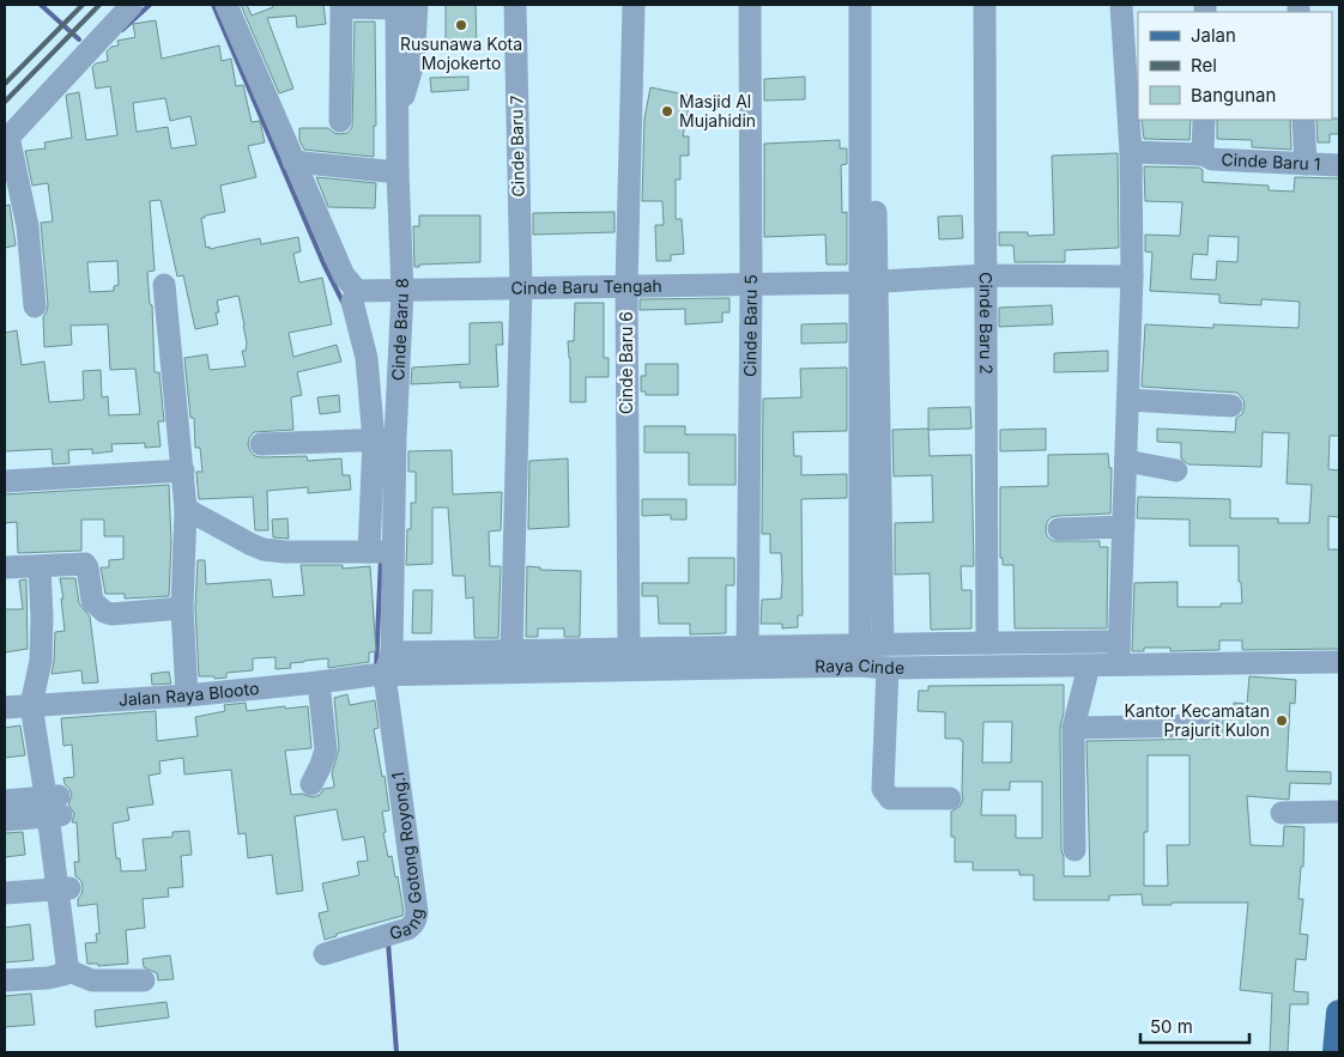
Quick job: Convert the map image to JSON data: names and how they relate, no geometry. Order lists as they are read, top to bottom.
{
  "streets": {
    "street": [
      "Cinde Baru 7",
      "Cinde Baru 1",
      "Cinde Baru Tengah",
      "Cinde Baru 2",
      "Cinde Baru 5",
      "Cinde Baru 8",
      "Cinde Baru 6",
      "Raya Cinde",
      "Jalan Raya Blooto",
      "Gang Gotong Royong.1"
    ]
  },
  "crossings": [
    ["Cinde Baru 7", "Cinde Baru Tengah"],
    ["Cinde Baru 7", "Raya Cinde"],
    ["Cinde Baru Tengah", "Cinde Baru 2"],
    ["Cinde Baru Tengah", "Cinde Baru 5"],
    ["Cinde Baru Tengah", "Cinde Baru 8"],
    ["Cinde Baru Tengah", "Cinde Baru 6"],
    ["Cinde Baru 2", "Raya Cinde"],
    ["Cinde Baru 5", "Raya Cinde"],
    ["Cinde Baru 8", "Raya Cinde"],
    ["Cinde Baru 8", "Jalan Raya Blooto"],
    ["Cinde Baru 8", "Gang Gotong Royong.1"],
    ["Cinde Baru 6", "Raya Cinde"],
    ["Raya Cinde", "Jalan Raya Blooto"],
    ["Raya Cinde", "Gang Gotong Royong.1"],
    ["Jalan Raya Blooto", "Gang Gotong Royong.1"]
  ],
  "places": ["Rusunawa Kota Mojokerto", "Masjid Al Mujahidin", "Kantor Kecamatan Prajurit Kulon"],
  "legend": ["Jalan", "Rel", "Bangunan"],
  "scale_bar": "50 m"
}
